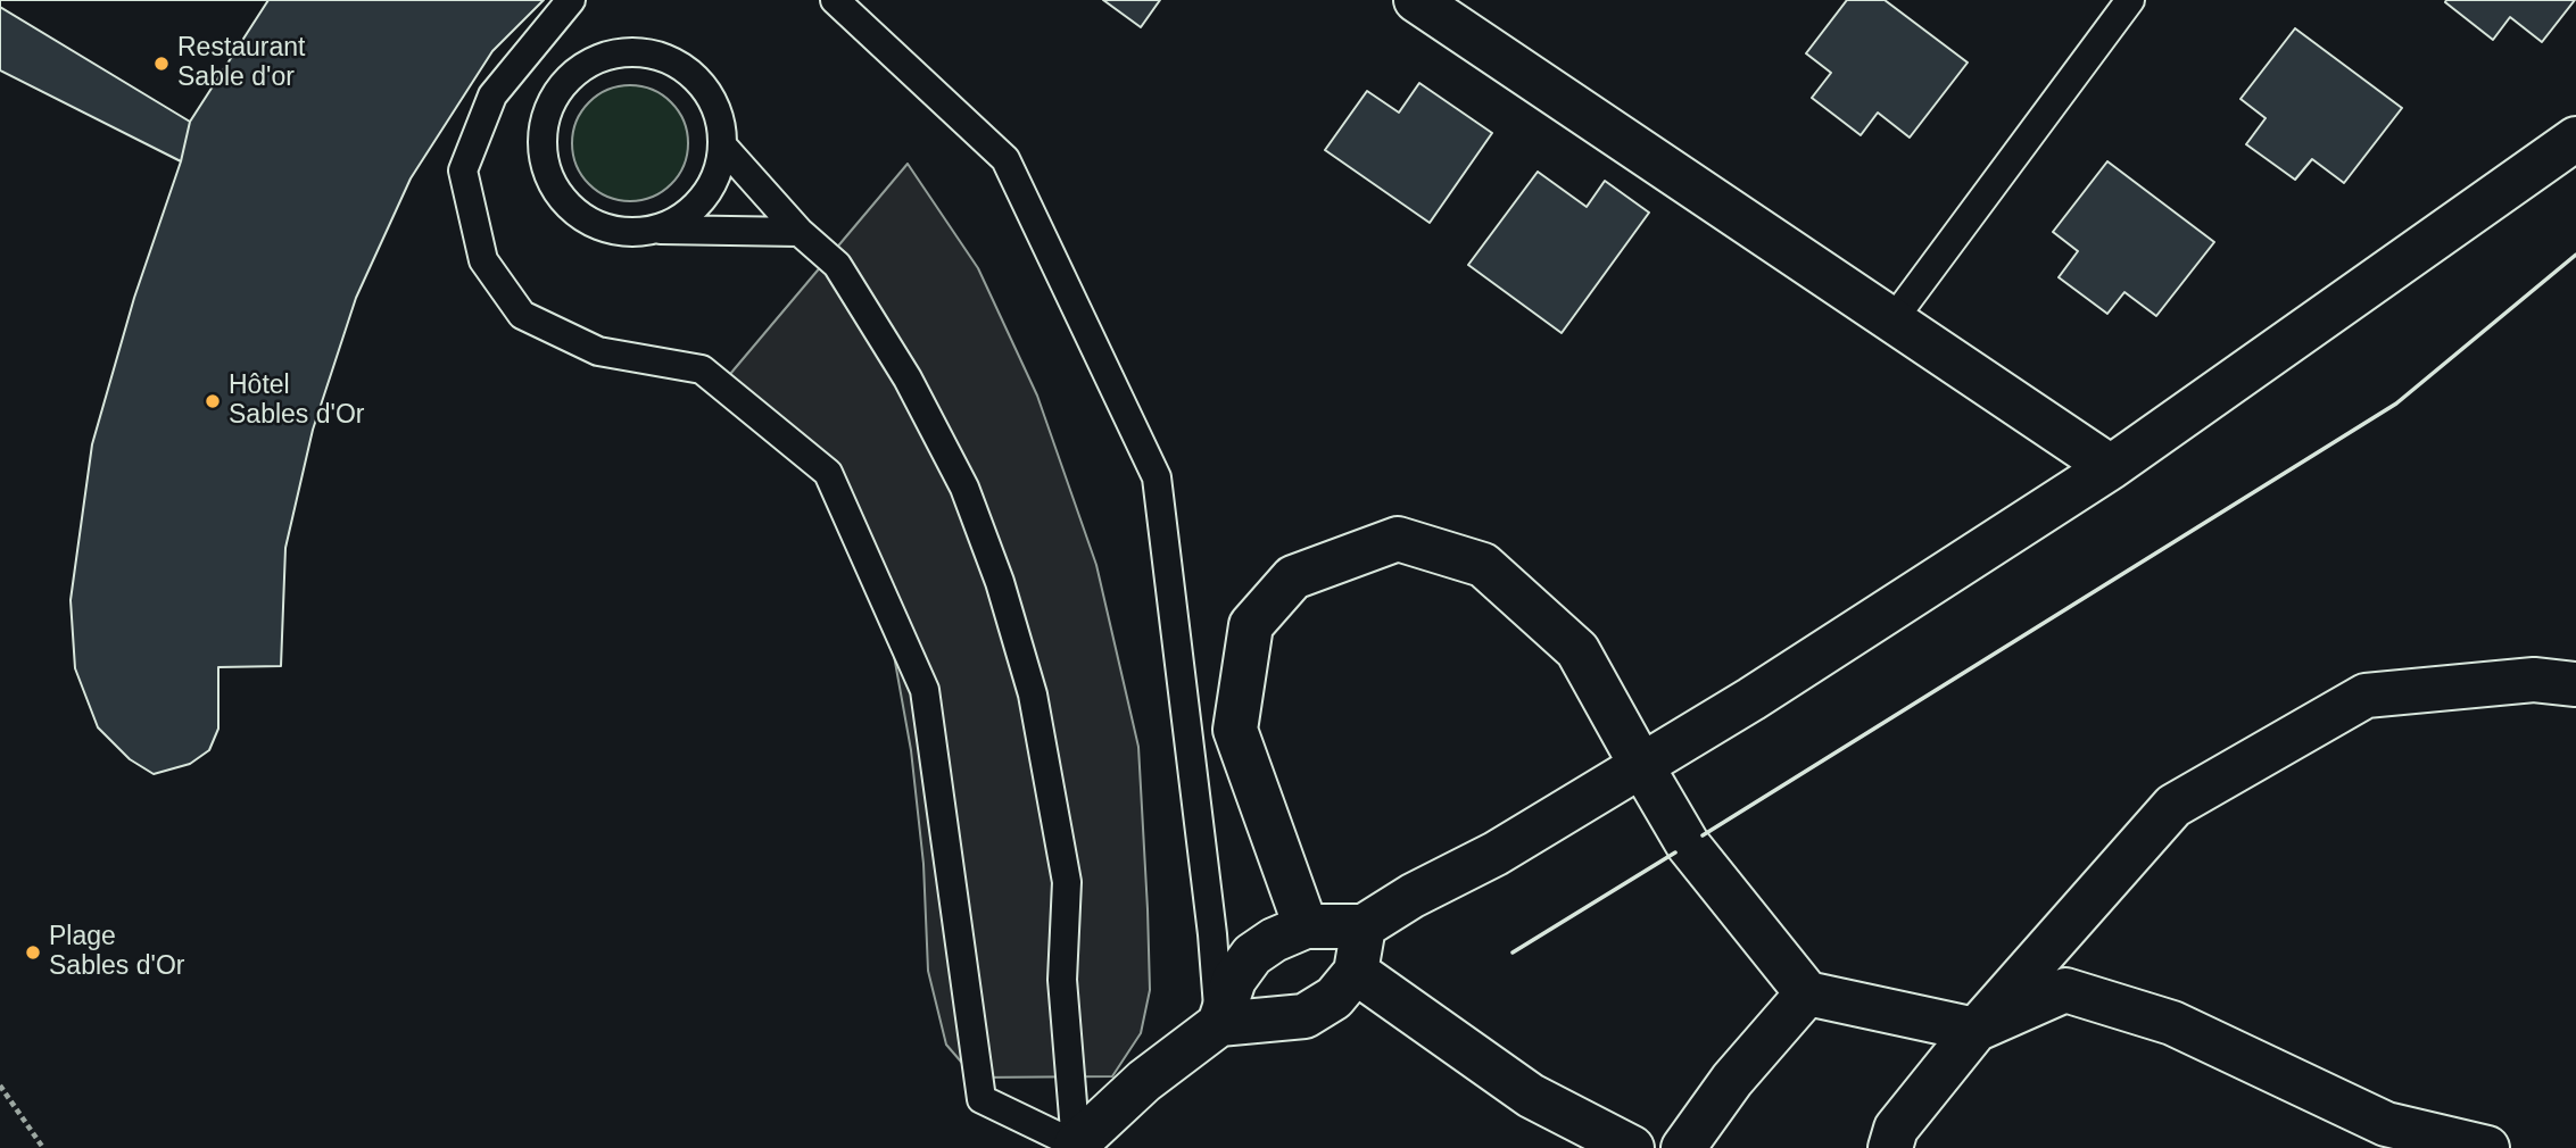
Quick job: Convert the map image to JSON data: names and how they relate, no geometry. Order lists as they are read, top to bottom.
{
  "places": ["Restaurant Sable d'or", "Hôtel Sables d'Or", "Plage Sables d'Or"]
}
